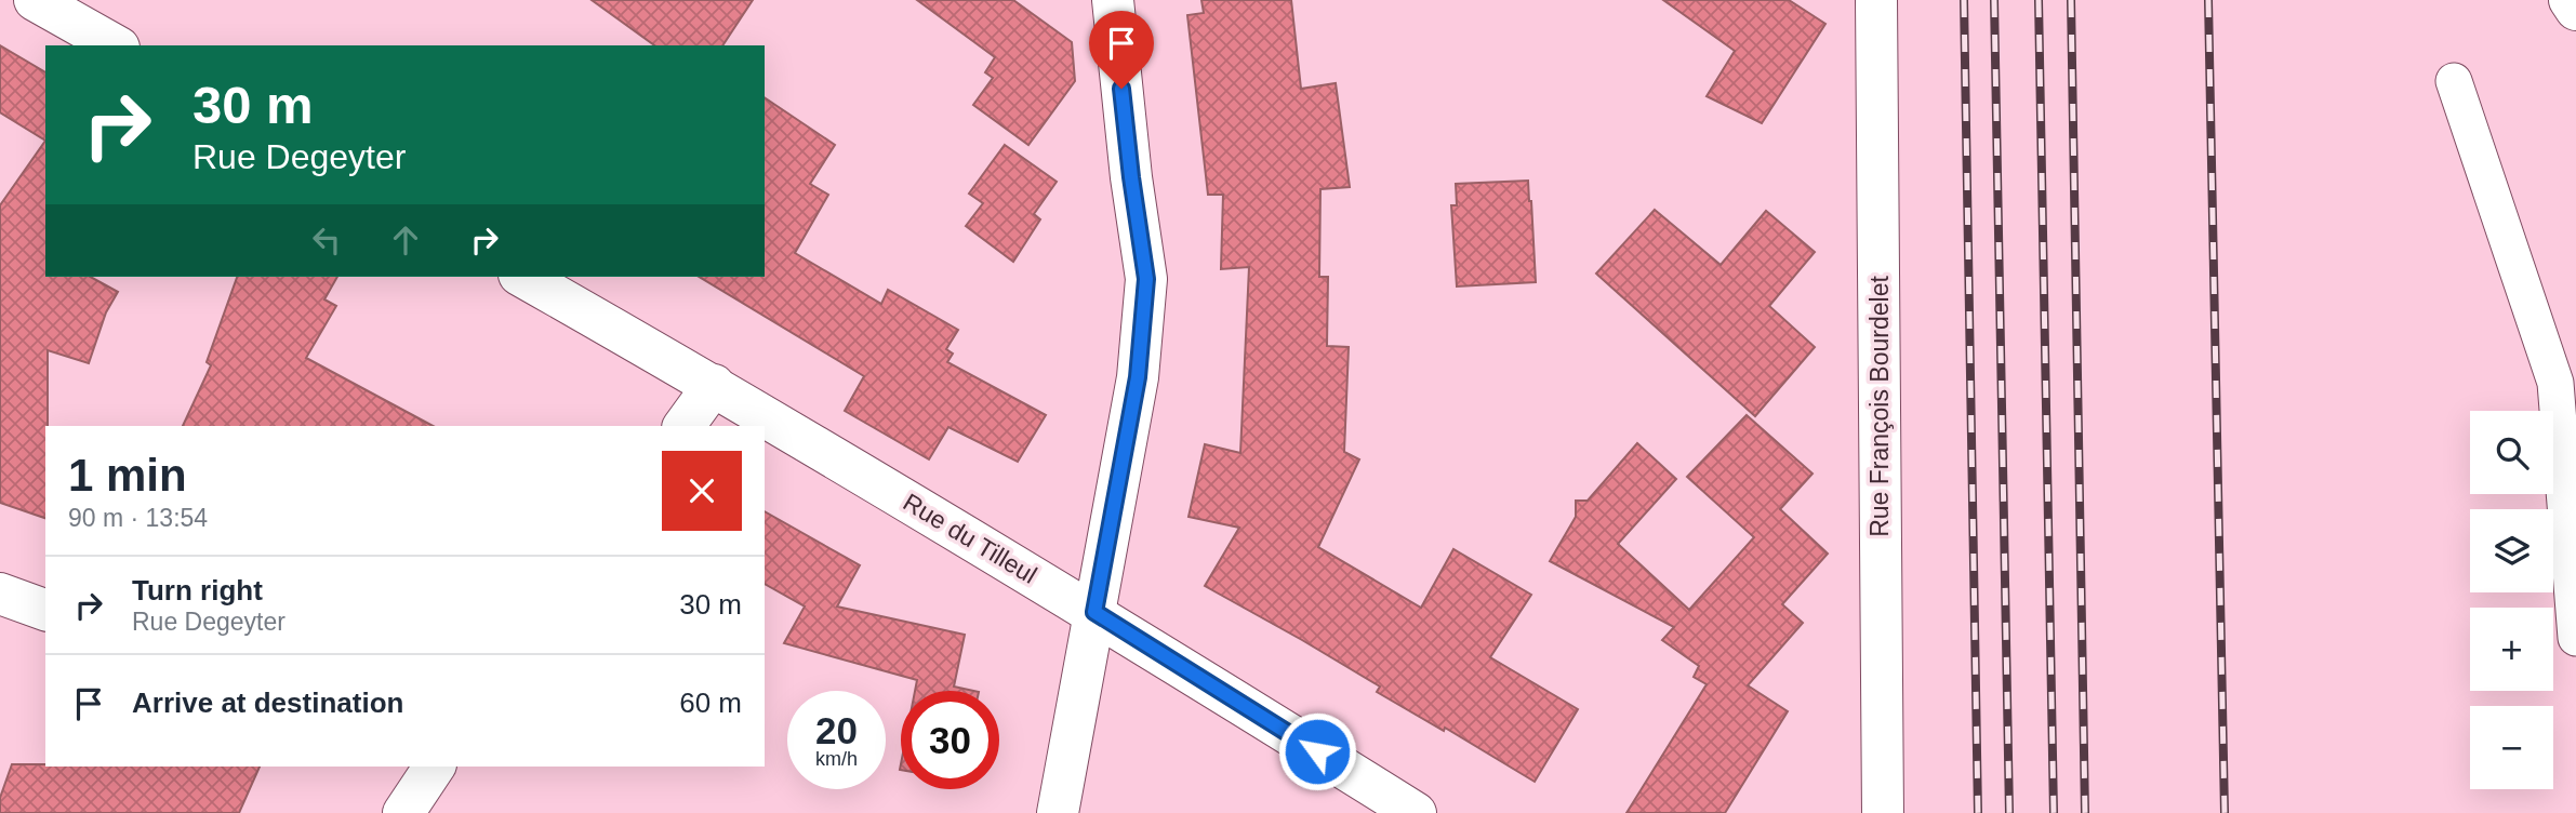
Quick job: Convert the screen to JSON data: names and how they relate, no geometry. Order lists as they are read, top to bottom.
{
  "streets": {
    "street": ["Rue François Bourdelet", "Rue du Tilleul"]
  },
  "page": {
    "turn": ["30 m", "Rue Degeyter"],
    "map_buttons": ["+", "−"],
    "heading": ["1 min", "90 m · 13:54"],
    "list": [
      {
        "name": "Turn right",
        "note": "Rue Degeyter",
        "value": "30 m"
      },
      {
        "name": "Arrive at destination",
        "value": "60 m"
      }
    ],
    "speed": "20 km/h",
    "limit": "30"
  }
}
